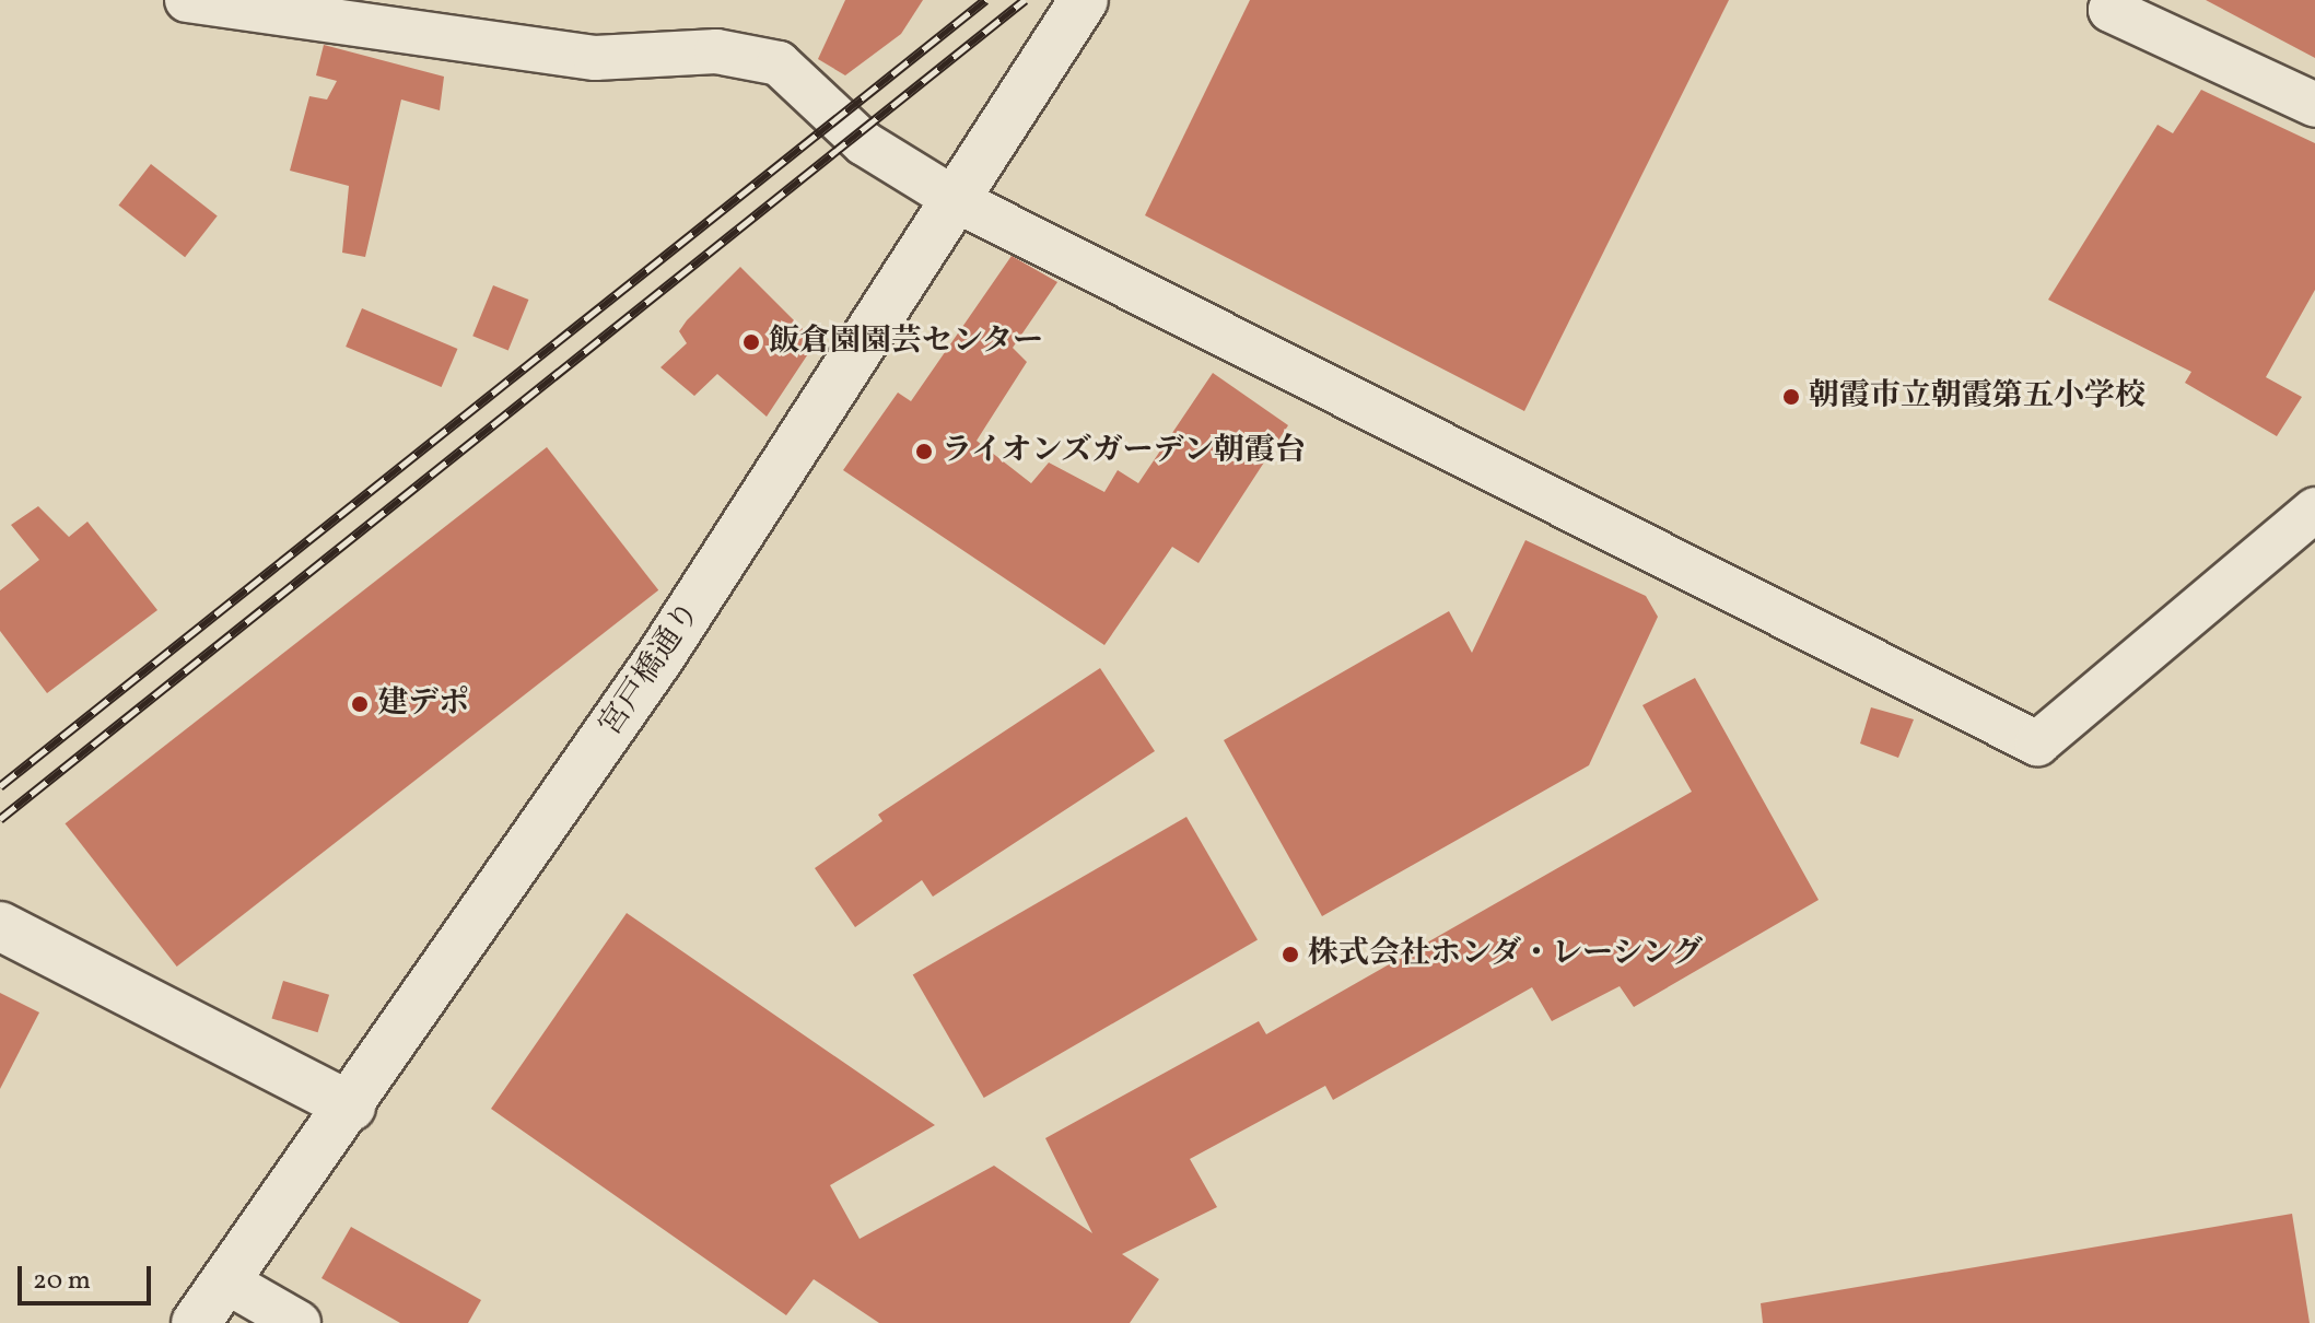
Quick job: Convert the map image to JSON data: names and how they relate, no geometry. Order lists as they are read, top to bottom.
{
  "streets": {
    "street": ["宮戸橋通り"]
  },
  "places": [
    "飯倉園園芸センター",
    "朝霞市立朝霞第五小学校",
    "ライオンズガーデン朝霞台",
    "建デポ",
    "株式会社ホンダ・レーシング"
  ],
  "scale_bar": "20 m"
}
